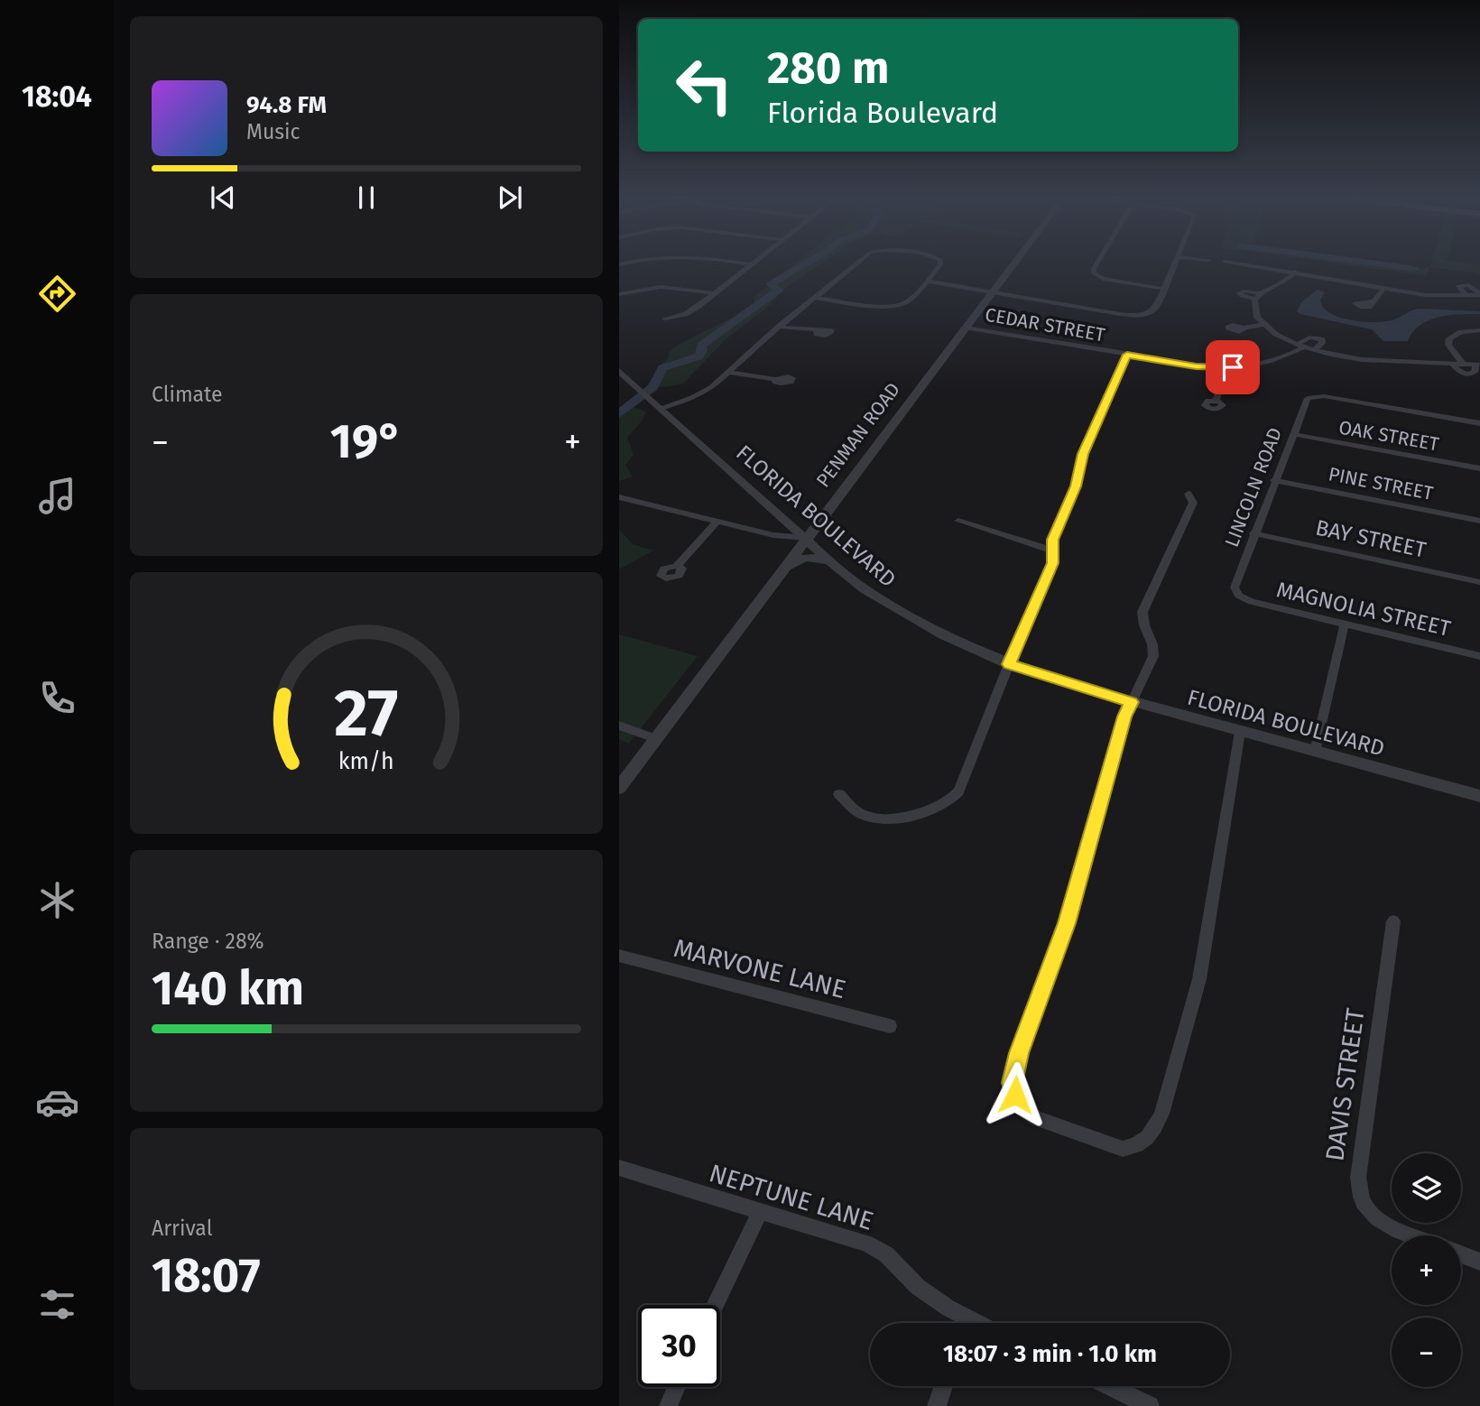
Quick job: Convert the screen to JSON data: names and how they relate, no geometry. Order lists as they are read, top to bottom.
{
  "streets": {
    "street": [
      "CEDAR STREET",
      "PENMAN ROAD",
      "OAK STREET",
      "PINE STREET",
      "LINCOLN ROAD",
      "FLORIDA BOULEVARD",
      "BAY STREET",
      "MAGNOLIA STREET",
      "MARVONE LANE",
      "DAVIS STREET",
      "NEPTUNE LANE"
    ]
  },
  "crossings": [
    ["CEDAR STREET", "PENMAN ROAD"],
    ["PENMAN ROAD", "FLORIDA BOULEVARD"],
    ["OAK STREET", "LINCOLN ROAD"],
    ["PINE STREET", "LINCOLN ROAD"],
    ["LINCOLN ROAD", "BAY STREET"],
    ["LINCOLN ROAD", "MAGNOLIA STREET"]
  ],
  "page": {
    "tabs": "18:04",
    "turn": ["280 m", "Florida Boulevard"],
    "song": ["94.8 FM", "Music"],
    "tile": [
      "Climate",
      ["Range · 28%", "140 km"],
      ["Arrival", "18:07"]
    ],
    "heat": ["−", "19°", "+"],
    "map_buttons": ["+", "−"],
    "limit": "30",
    "trip": "18:07 · 3 min · 1.0 km",
    "gauge": ["27", "km/h"]
  }
}
